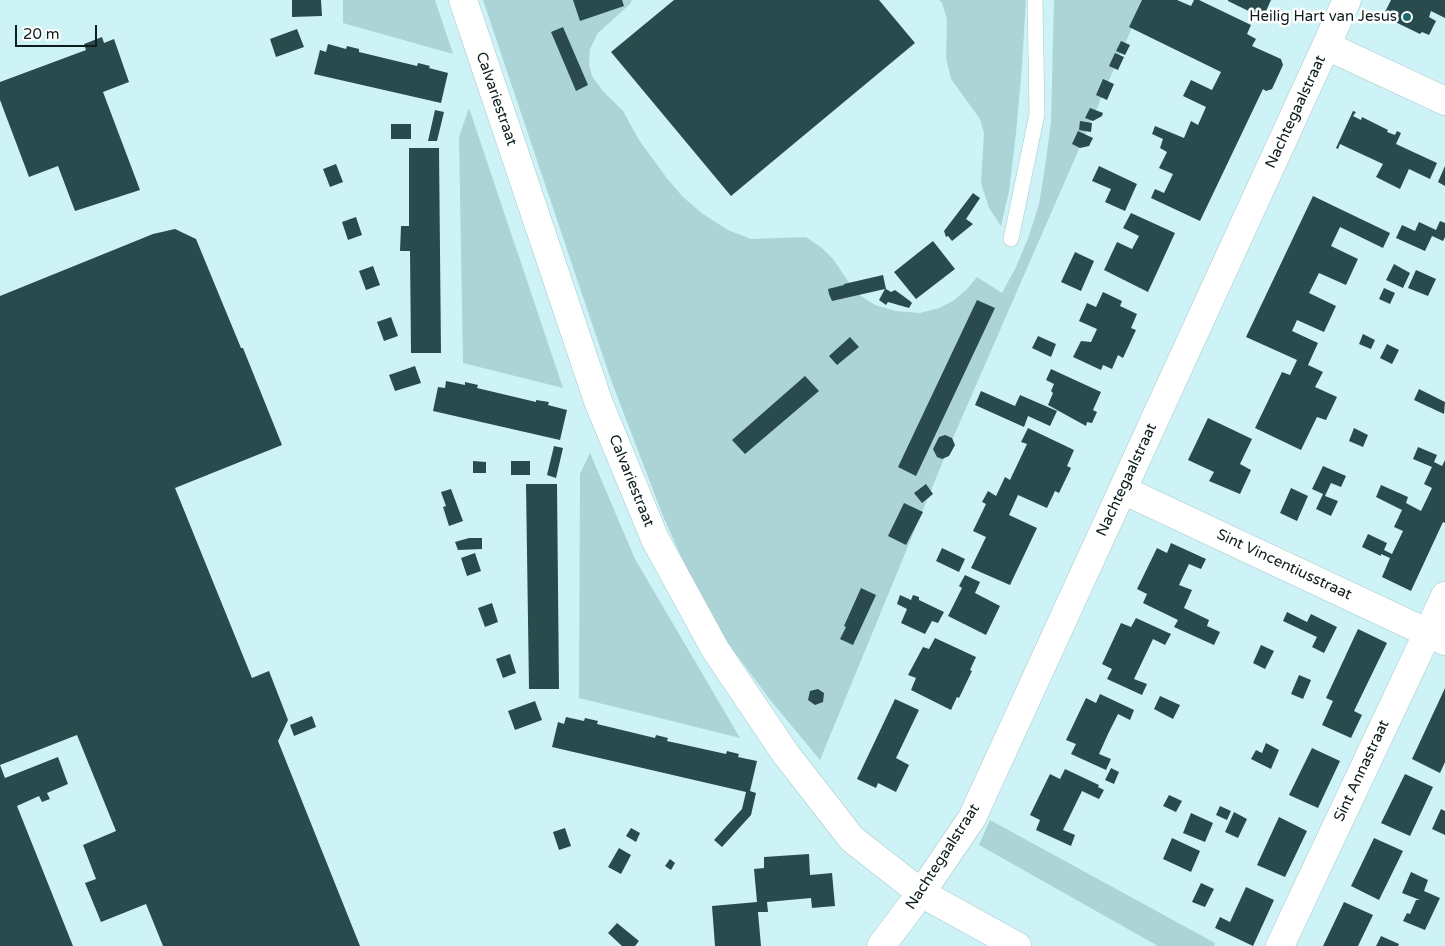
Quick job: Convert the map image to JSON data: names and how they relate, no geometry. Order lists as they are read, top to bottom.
{
  "streets": {
    "street": [
      "Calvariestraat",
      "Nachtegaalstraat",
      "Sint Vincentiusstraat",
      "Sint Annastraat"
    ]
  },
  "crossings": [
    ["Calvariestraat", "Nachtegaalstraat"],
    ["Nachtegaalstraat", "Sint Vincentiusstraat"],
    ["Sint Vincentiusstraat", "Sint Annastraat"]
  ],
  "places": ["Heilig Hart van Jesus"],
  "scale_bar": "20 m"
}
